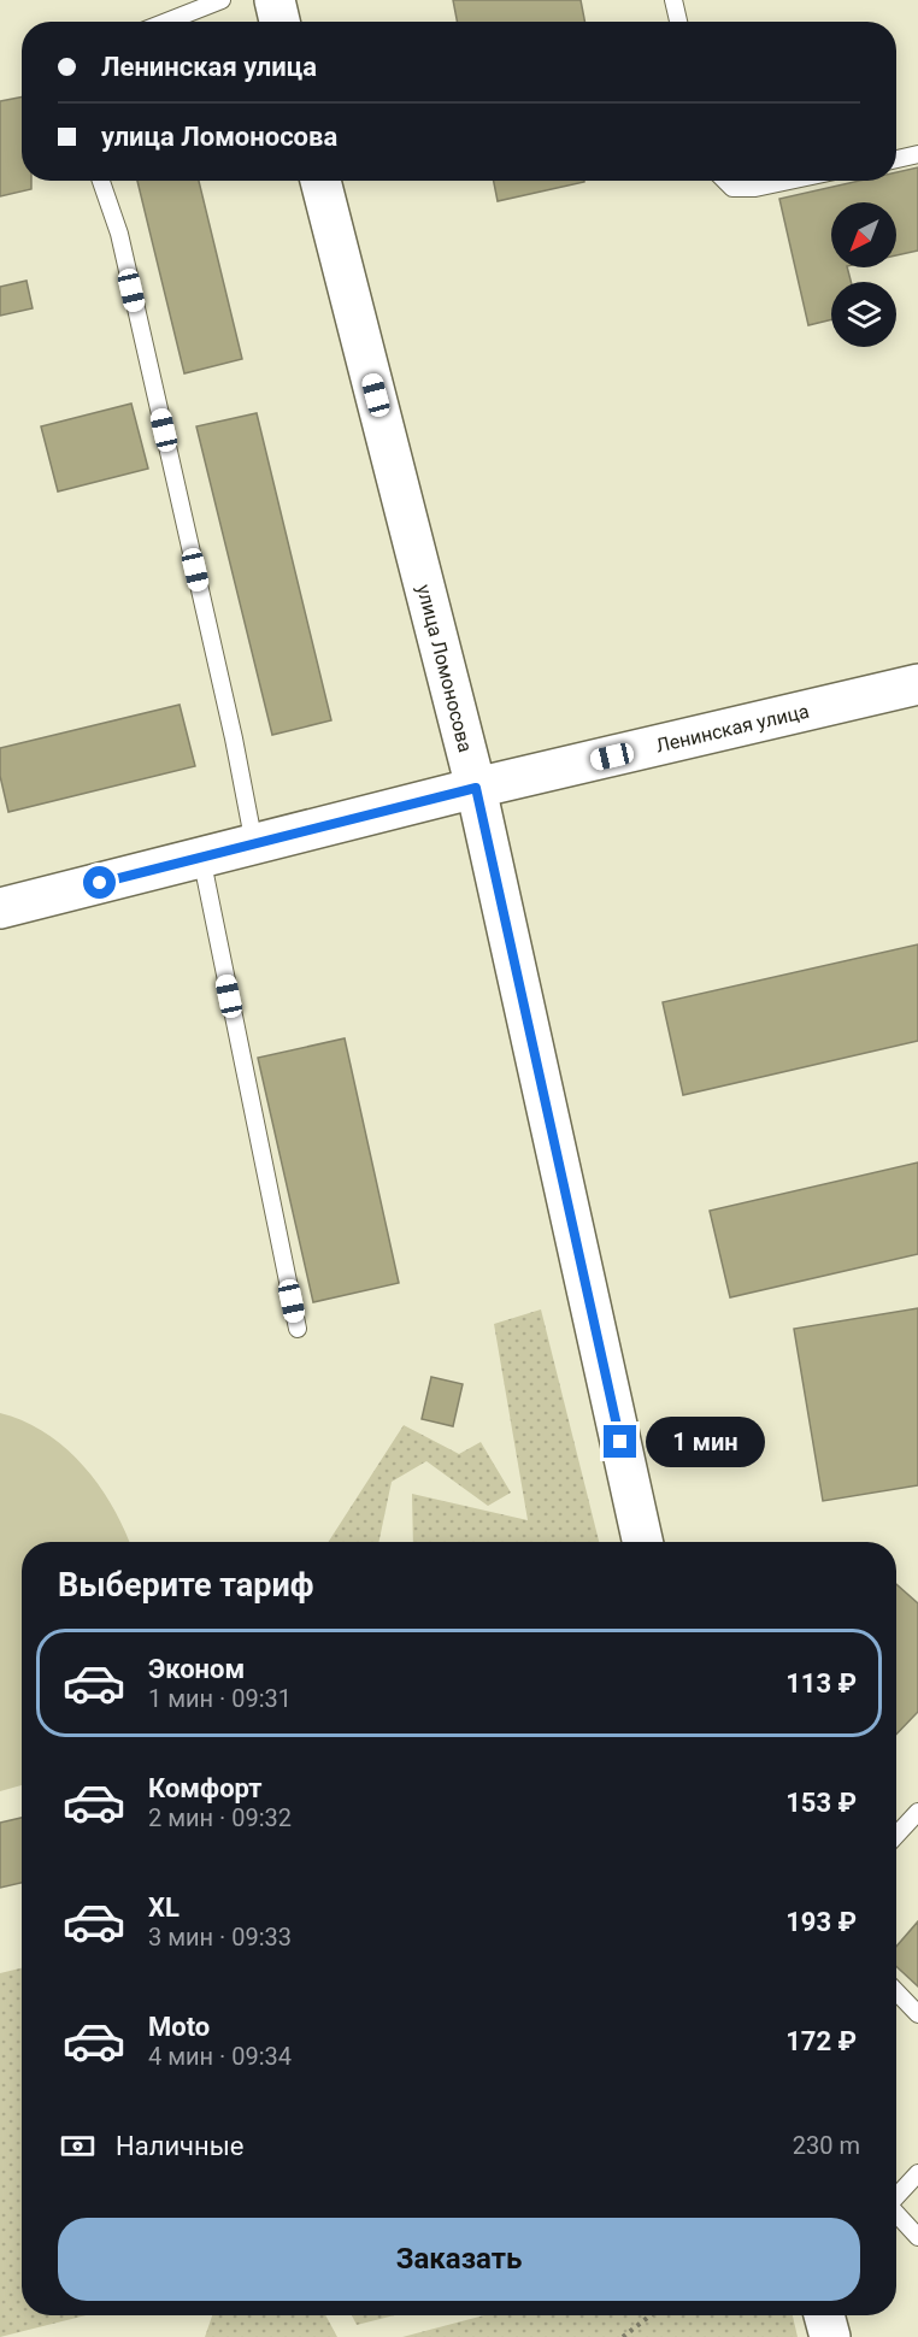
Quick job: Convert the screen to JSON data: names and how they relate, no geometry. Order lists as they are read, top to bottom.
{
  "streets": {
    "main road": ["улица Ломоносова", "Ленинская улица"]
  },
  "crossings": [
    ["улица Ломоносова", "Ленинская улица"]
  ],
  "north": "bottom left",
  "page": {
    "banner": ["Ленинская улица", "улица Ломоносова"],
    "bubble": "1 мин",
    "heading": "Выберите тариф",
    "list": [
      {
        "name": "Эконом",
        "note": "1 мин · 09:31",
        "value": "113 ₽"
      },
      {
        "name": "Комфорт",
        "note": "2 мин · 09:32",
        "value": "153 ₽"
      },
      {
        "name": "XL",
        "note": "3 мин · 09:33",
        "value": "193 ₽"
      },
      {
        "name": "Moto",
        "note": "4 мин · 09:34",
        "value": "172 ₽"
      }
    ],
    "pay": ["Наличные", "230 m"],
    "buttons": "Заказать"
  }
}
